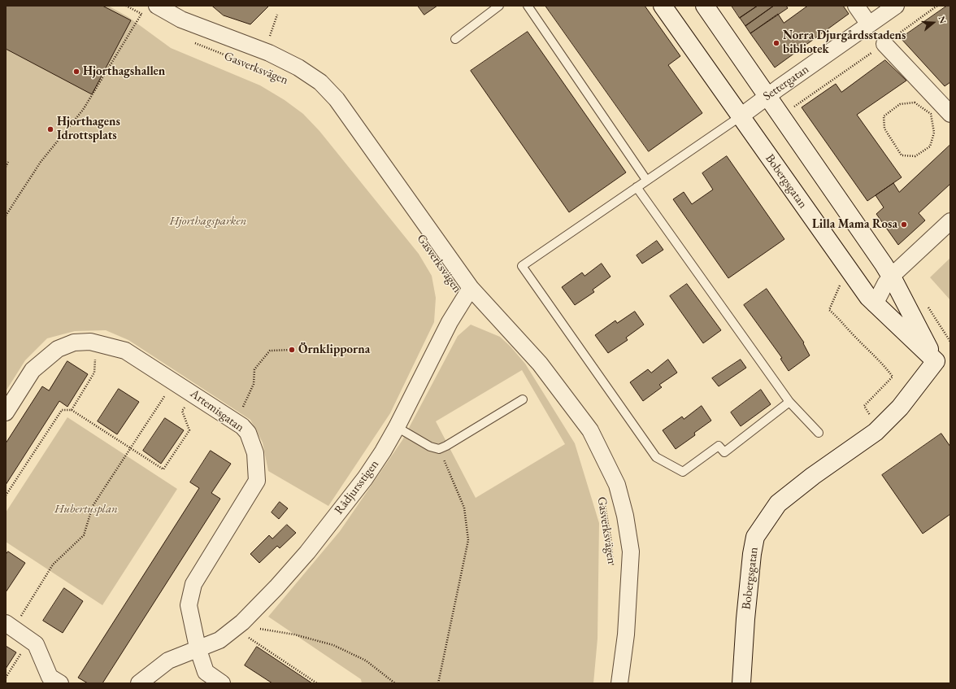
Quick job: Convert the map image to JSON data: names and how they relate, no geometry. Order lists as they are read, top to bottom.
{
  "streets": {
    "street": [
      "Gasverksvägen",
      "Settergatan",
      "Bobergsgatan",
      "Artemisgatan",
      "Rådjursstigen"
    ]
  },
  "crossings": [
    ["Gasverksvägen", "Rådjursstigen"],
    ["Settergatan", "Bobergsgatan"],
    ["Artemisgatan", "Rådjursstigen"]
  ],
  "parks": ["Hjorthagsparken", "Hubertusplan"],
  "places": [
    "Norra Djurgårdsstadens bibliotek",
    "Hjorthagshallen",
    "Hjorthagens Idrottsplats",
    "Lilla Mama Rosa",
    "Örnklipporna"
  ],
  "north": "right"
}
